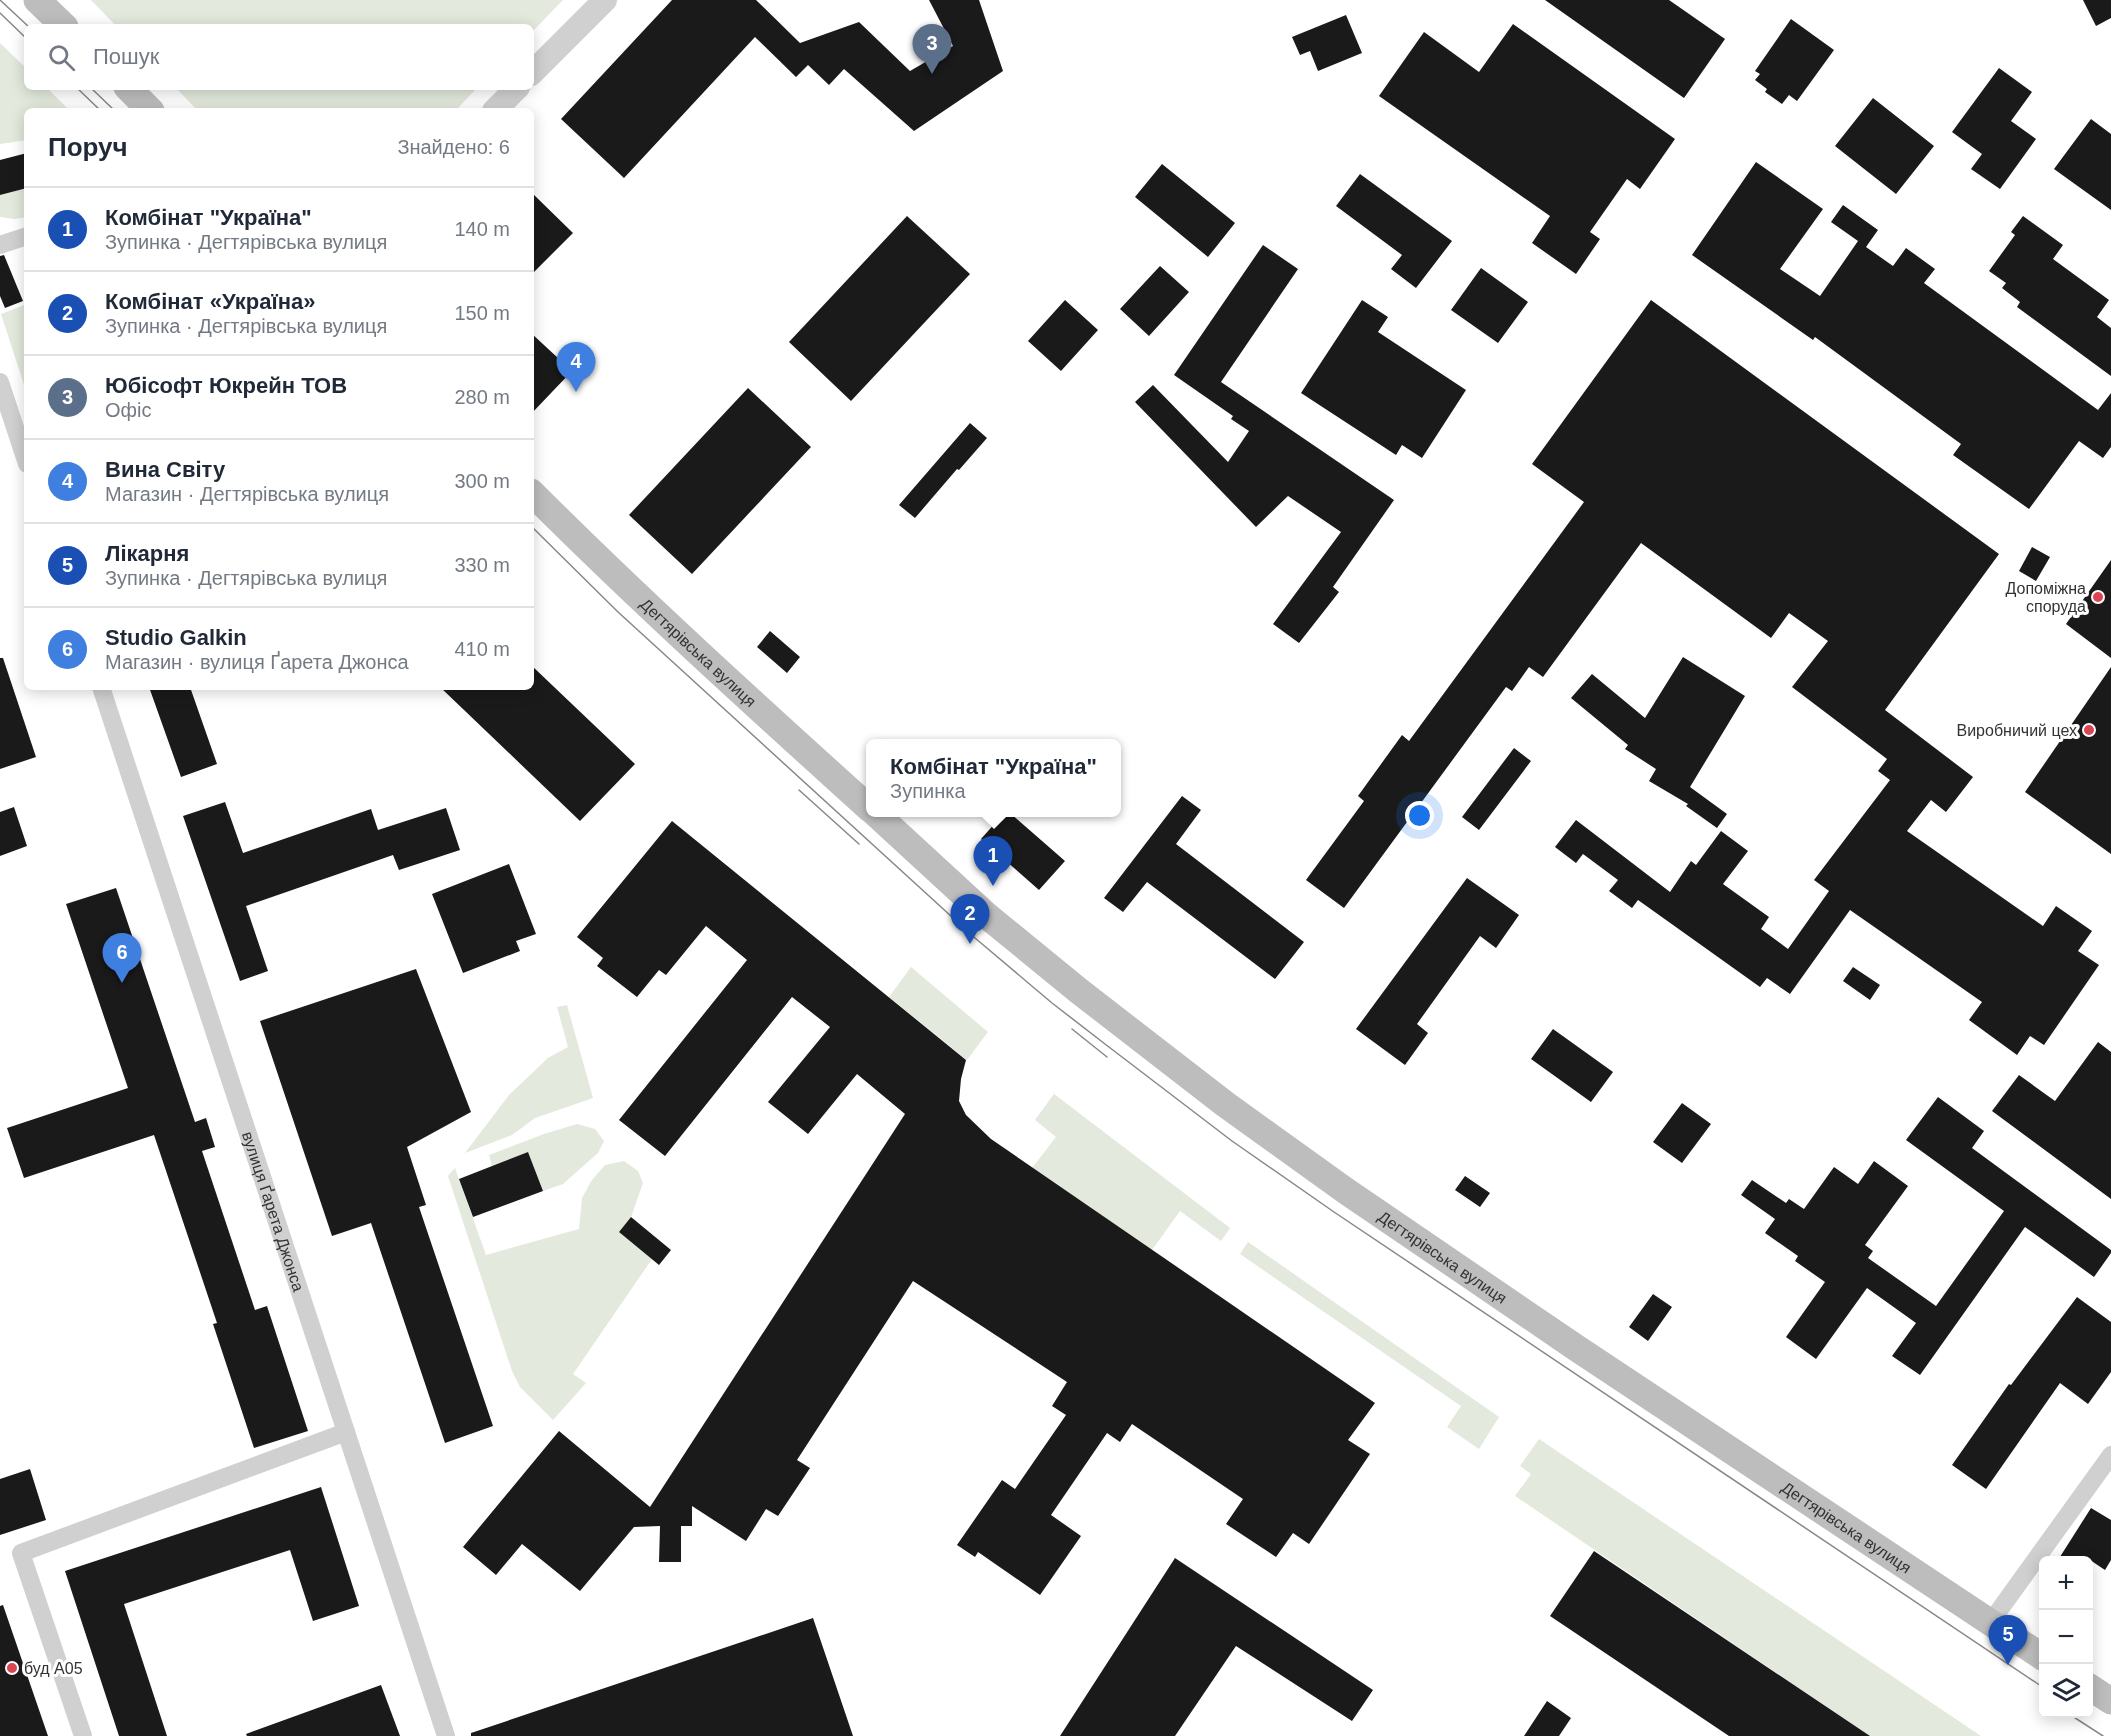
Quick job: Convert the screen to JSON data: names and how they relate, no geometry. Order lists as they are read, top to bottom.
{
  "streets": {
    "main road": ["Дегтярівська вулиця"],
    "street": ["вулиця Ґарета Джонса"]
  },
  "places": ["Допоміжна споруда", "Виробничий цех", "буд А05"],
  "page": {
    "pins": [
      "3",
      "4",
      "1",
      "2",
      "6",
      "5"
    ],
    "search": "Пошук",
    "heading": ["Поруч", "Знайдено: 6"],
    "list": [
      {
        "mark": "1",
        "name": "Комбінат \"Україна\"",
        "note": "Зупинка · Дегтярівська вулиця",
        "value": "140 m"
      },
      {
        "mark": "2",
        "name": "Комбінат «Україна»",
        "note": "Зупинка · Дегтярівська вулиця",
        "value": "150 m"
      },
      {
        "mark": "3",
        "name": "Юбісофт Юкрейн ТОВ",
        "note": "Офіс",
        "value": "280 m"
      },
      {
        "mark": "4",
        "name": "Вина Світу",
        "note": "Магазин · Дегтярівська вулиця",
        "value": "300 m"
      },
      {
        "mark": "5",
        "name": "Лікарня",
        "note": "Зупинка · Дегтярівська вулиця",
        "value": "330 m"
      },
      {
        "mark": "6",
        "name": "Studio Galkin",
        "note": "Магазин · вулиця Ґарета Джонса",
        "value": "410 m"
      }
    ],
    "popup": ["Комбінат \"Україна\"", "Зупинка"],
    "map_buttons": ["+", "−"]
  }
}
